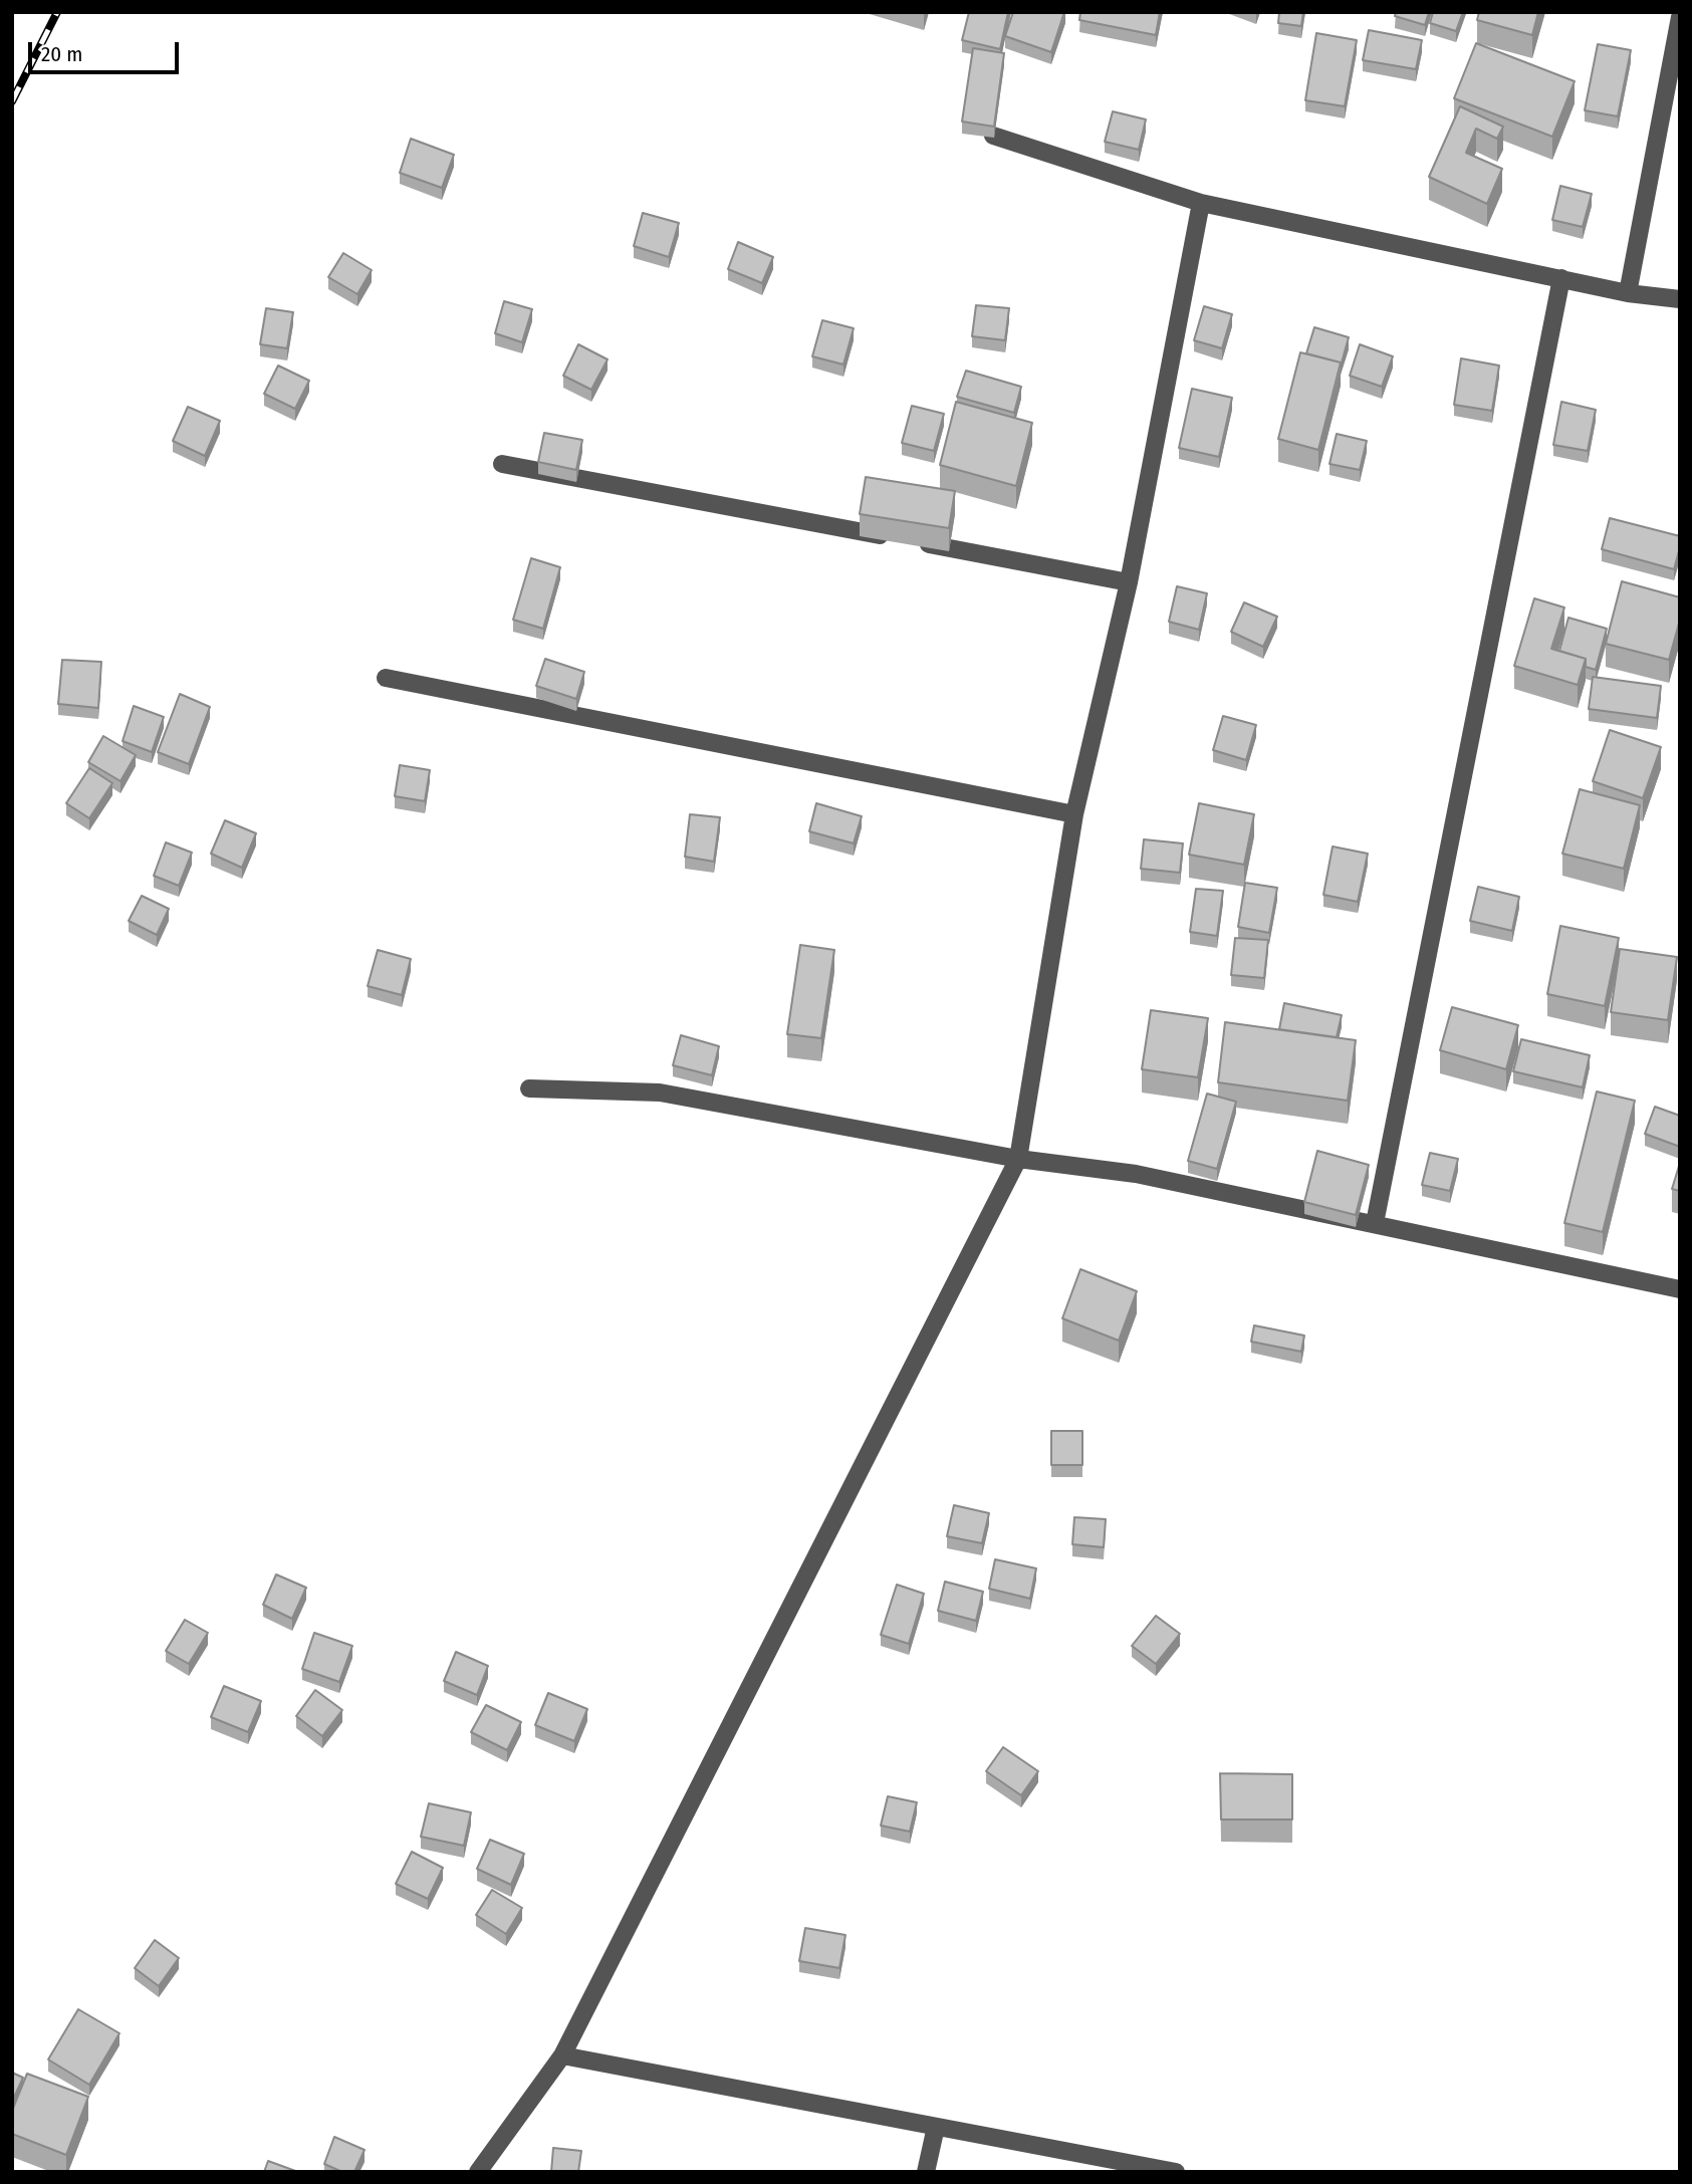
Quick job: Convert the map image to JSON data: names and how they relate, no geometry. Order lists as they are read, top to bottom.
{
  "scale_bar": "20 m"
}
